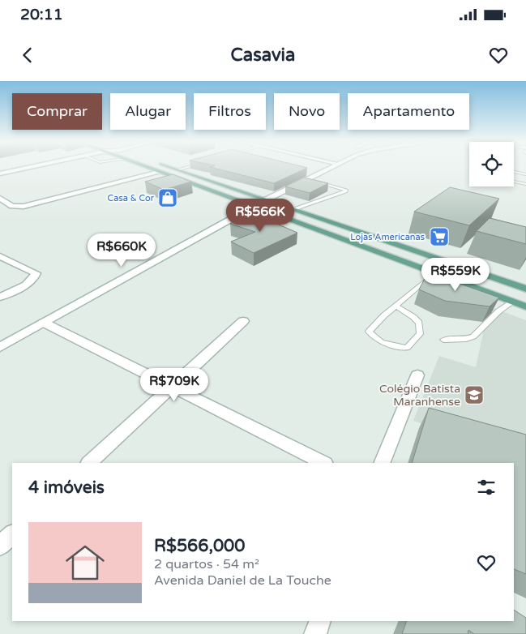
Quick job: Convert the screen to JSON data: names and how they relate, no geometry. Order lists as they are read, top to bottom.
{
  "places": {
    "shop": ["Casa & Cor"],
    "supermarket": ["Lojas Americanas"],
    "school or university": ["Colégio Batista Maranhense"]
  },
  "page": {
    "status": "20:11",
    "header": "Casavia",
    "chip": [
      "Comprar",
      "Alugar",
      "Filtros",
      "Novo",
      "Apartamento"
    ],
    "price": [
      "R$566K",
      "R$660K",
      "R$559K",
      "R$709K"
    ],
    "heading": "4 imóveis",
    "list": [
      {
        "name": "R$566,000",
        "note": "2 quartos · 54 m² · Avenida Daniel de La Touche"
      }
    ]
  }
}
